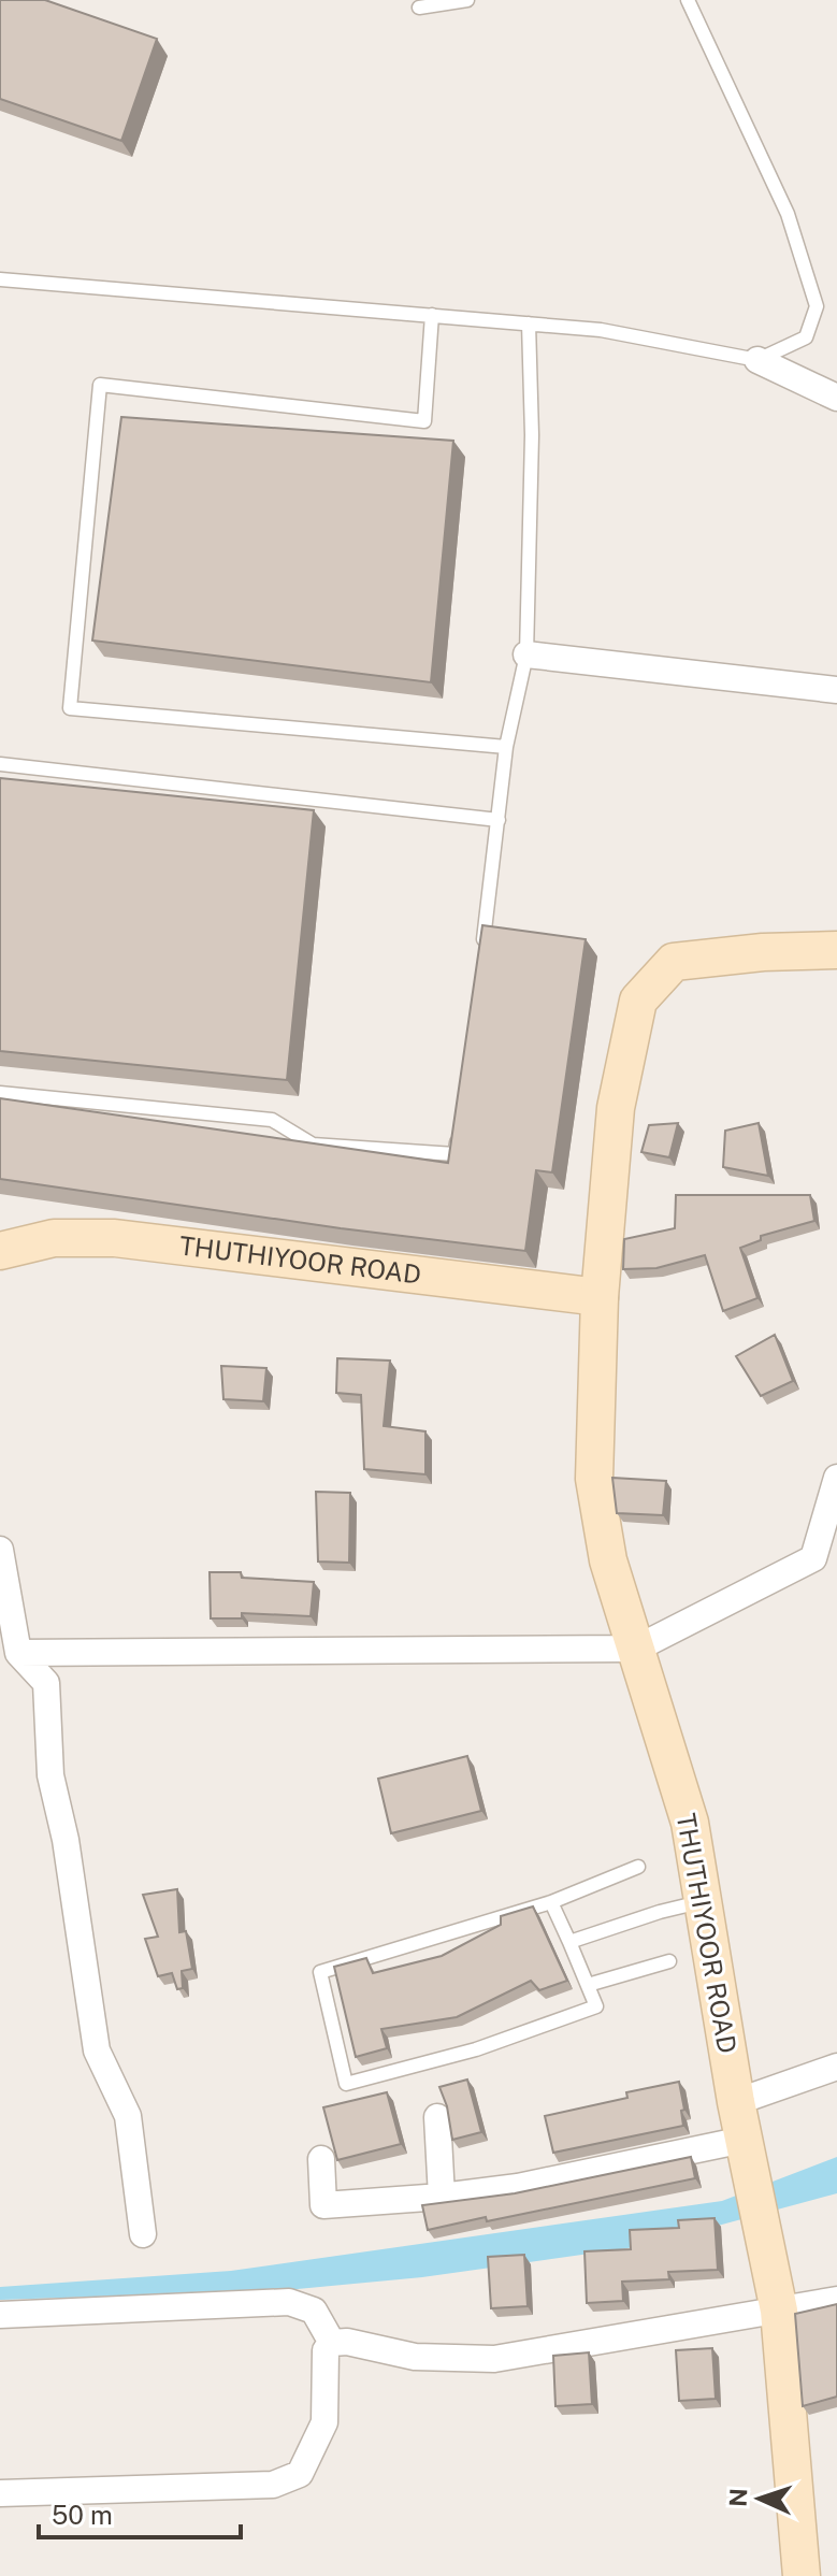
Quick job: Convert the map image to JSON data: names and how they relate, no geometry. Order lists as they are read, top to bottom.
{
  "streets": {
    "main road": ["THUTHIYOOR ROAD"]
  },
  "scale_bar": "50 m",
  "north": "left"
}
